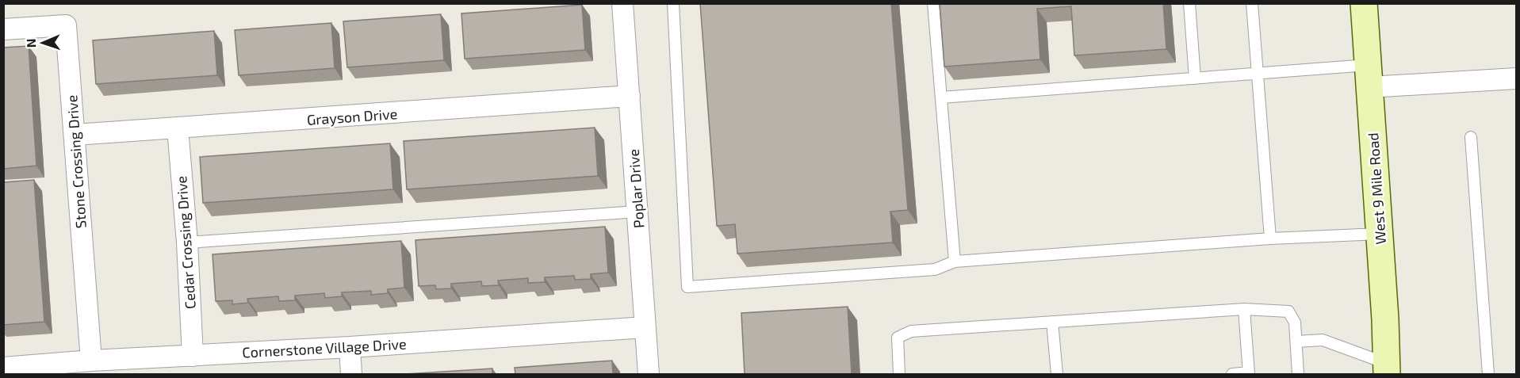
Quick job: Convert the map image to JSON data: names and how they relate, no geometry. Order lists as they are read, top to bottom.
{
  "streets": {
    "main road": ["West 9 Mile Road"],
    "street": [
      "Grayson Drive",
      "Stone Crossing Drive",
      "Poplar Drive",
      "Cedar Crossing Drive",
      "Cornerstone Village Drive"
    ]
  },
  "crossings": [
    ["Grayson Drive", "Stone Crossing Drive"],
    ["Grayson Drive", "Poplar Drive"],
    ["Grayson Drive", "Cedar Crossing Drive"],
    ["Stone Crossing Drive", "Cornerstone Village Drive"],
    ["Poplar Drive", "Cornerstone Village Drive"],
    ["Cedar Crossing Drive", "Cornerstone Village Drive"]
  ],
  "north": "left"
}
